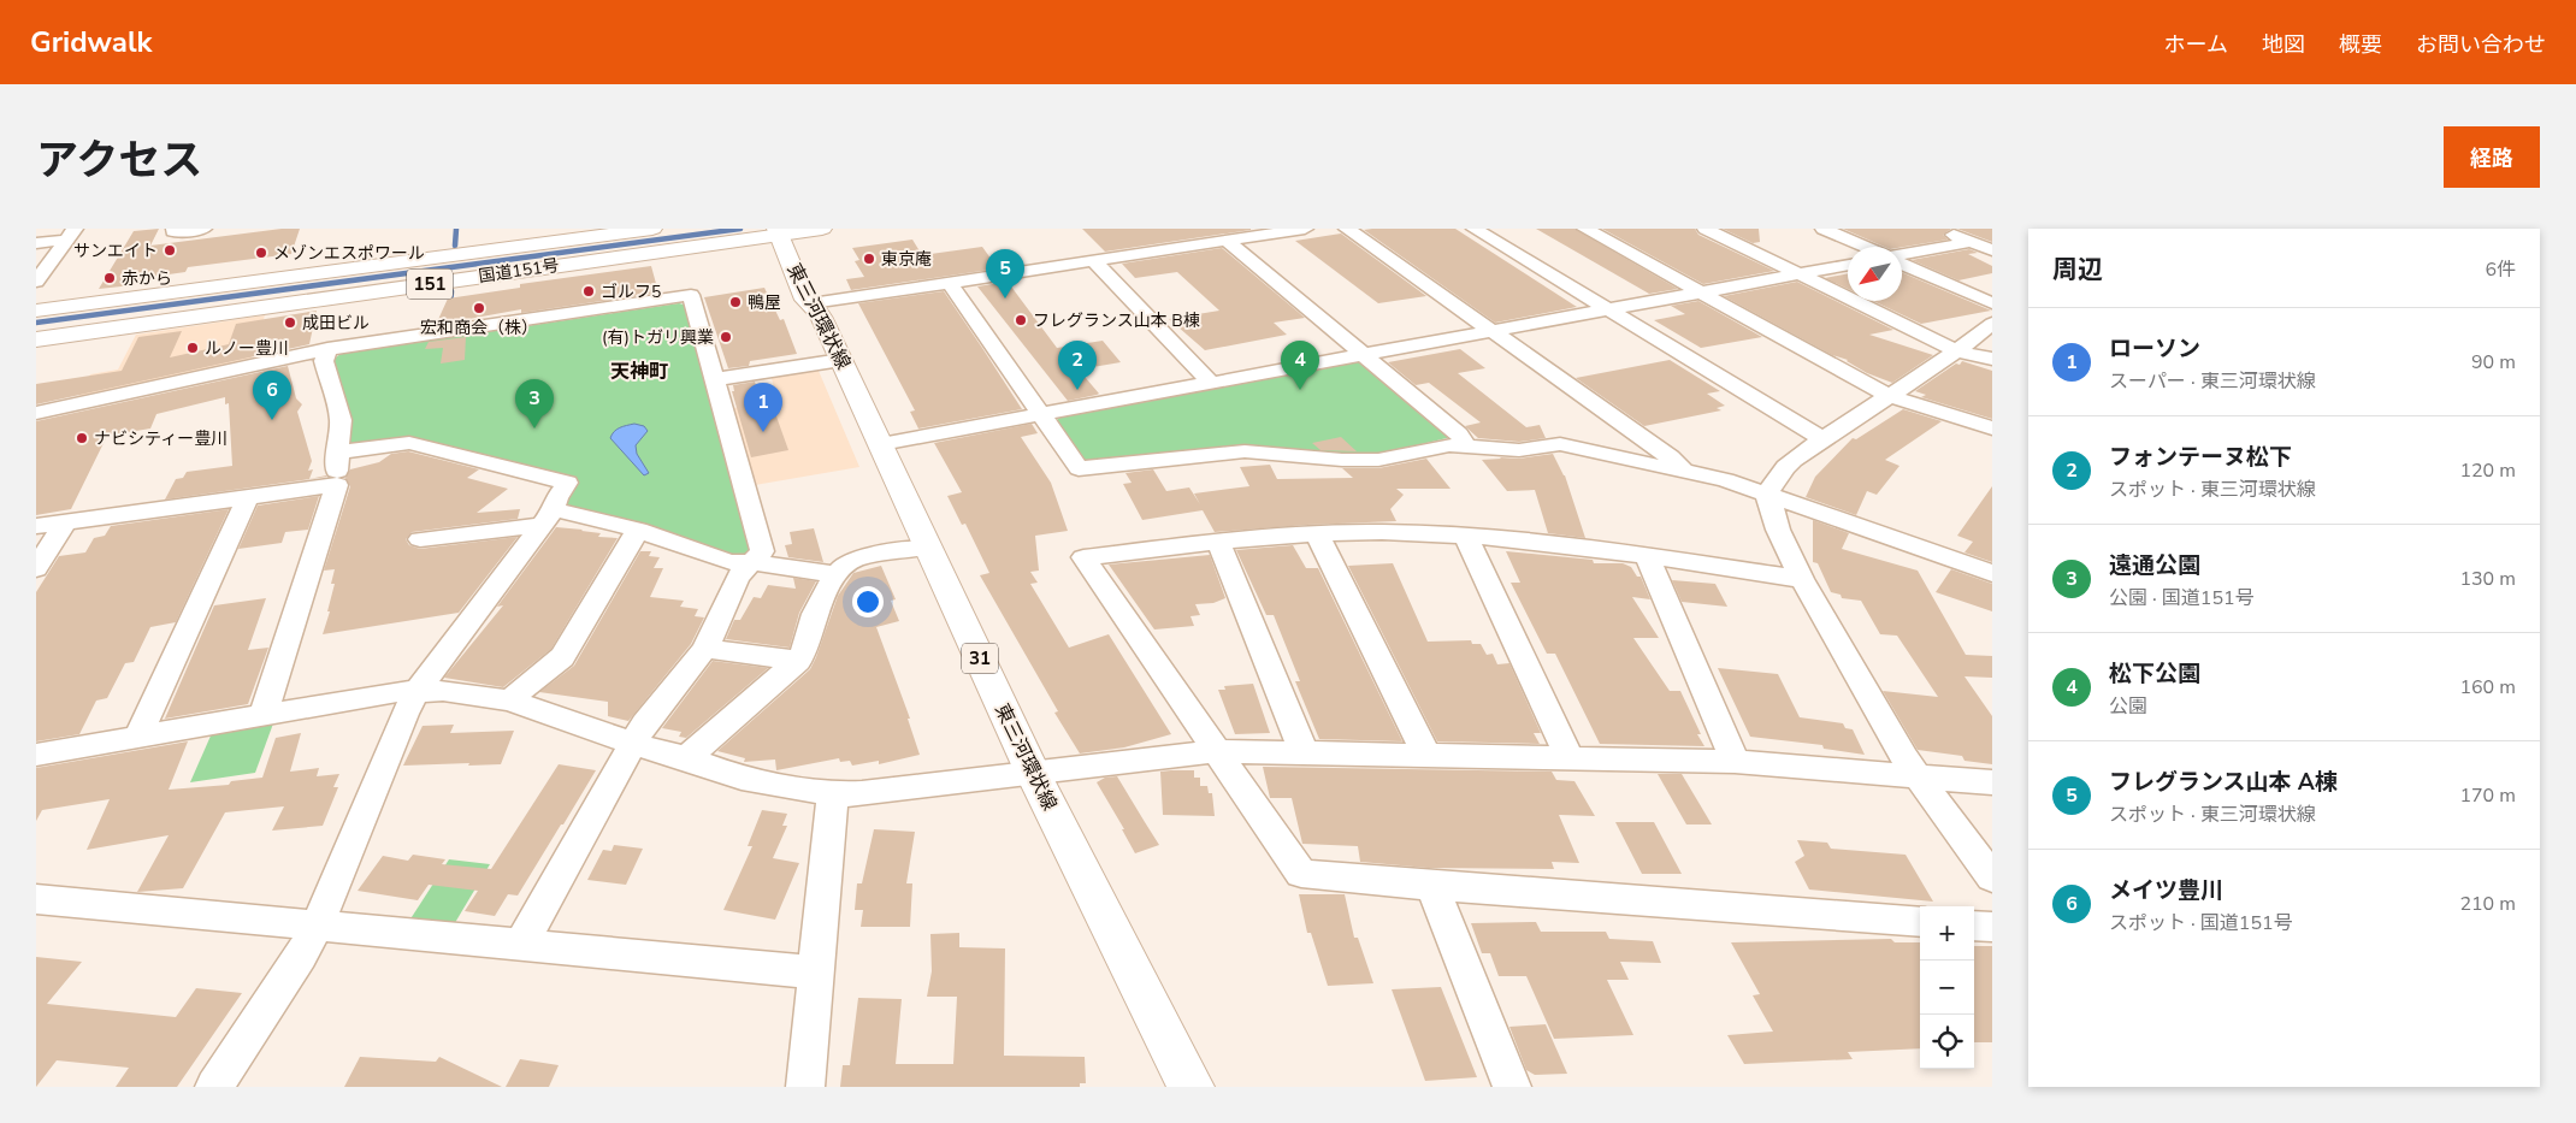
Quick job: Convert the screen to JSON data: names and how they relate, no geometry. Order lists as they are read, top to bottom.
{
  "streets": {
    "main road": [
      "国道151号",
      "151",
      "東三河環状線",
      "31"
    ]
  },
  "crossings": [
    ["国道151号", "東三河環状線"]
  ],
  "districts": ["天神町"],
  "places": [
    "サンエイト",
    "メゾンエスポワール",
    "東京庵",
    "赤から",
    "ゴルフ5",
    "鴨屋",
    "宏和商会（株）",
    "フレグランス山本 B棟",
    "成田ビル",
    "(有)トガリ興業",
    "ルノー豊川",
    "ナビシティー豊川"
  ],
  "north": "bottom left",
  "page": {
    "header": "Gridwalk",
    "nav": [
      "ホーム",
      "地図",
      "概要",
      "お問い合わせ"
    ],
    "title": "アクセス",
    "buttons": "経路",
    "heading": ["周辺", "6件"],
    "pins": [
      "5",
      "2",
      "4",
      "6",
      "3",
      "1"
    ],
    "list": [
      {
        "mark": "1",
        "name": "ローソン",
        "note": "スーパー · 東三河環状線",
        "value": "90 m"
      },
      {
        "mark": "2",
        "name": "フォンテーヌ松下",
        "note": "スポット · 東三河環状線",
        "value": "120 m"
      },
      {
        "mark": "3",
        "name": "遠通公園",
        "note": "公園 · 国道151号",
        "value": "130 m"
      },
      {
        "mark": "4",
        "name": "松下公園",
        "note": "公園",
        "value": "160 m"
      },
      {
        "mark": "5",
        "name": "フレグランス山本 A棟",
        "note": "スポット · 東三河環状線",
        "value": "170 m"
      },
      {
        "mark": "6",
        "name": "メイツ豊川",
        "note": "スポット · 国道151号",
        "value": "210 m"
      }
    ],
    "map_buttons": ["+", "−"]
  }
}
